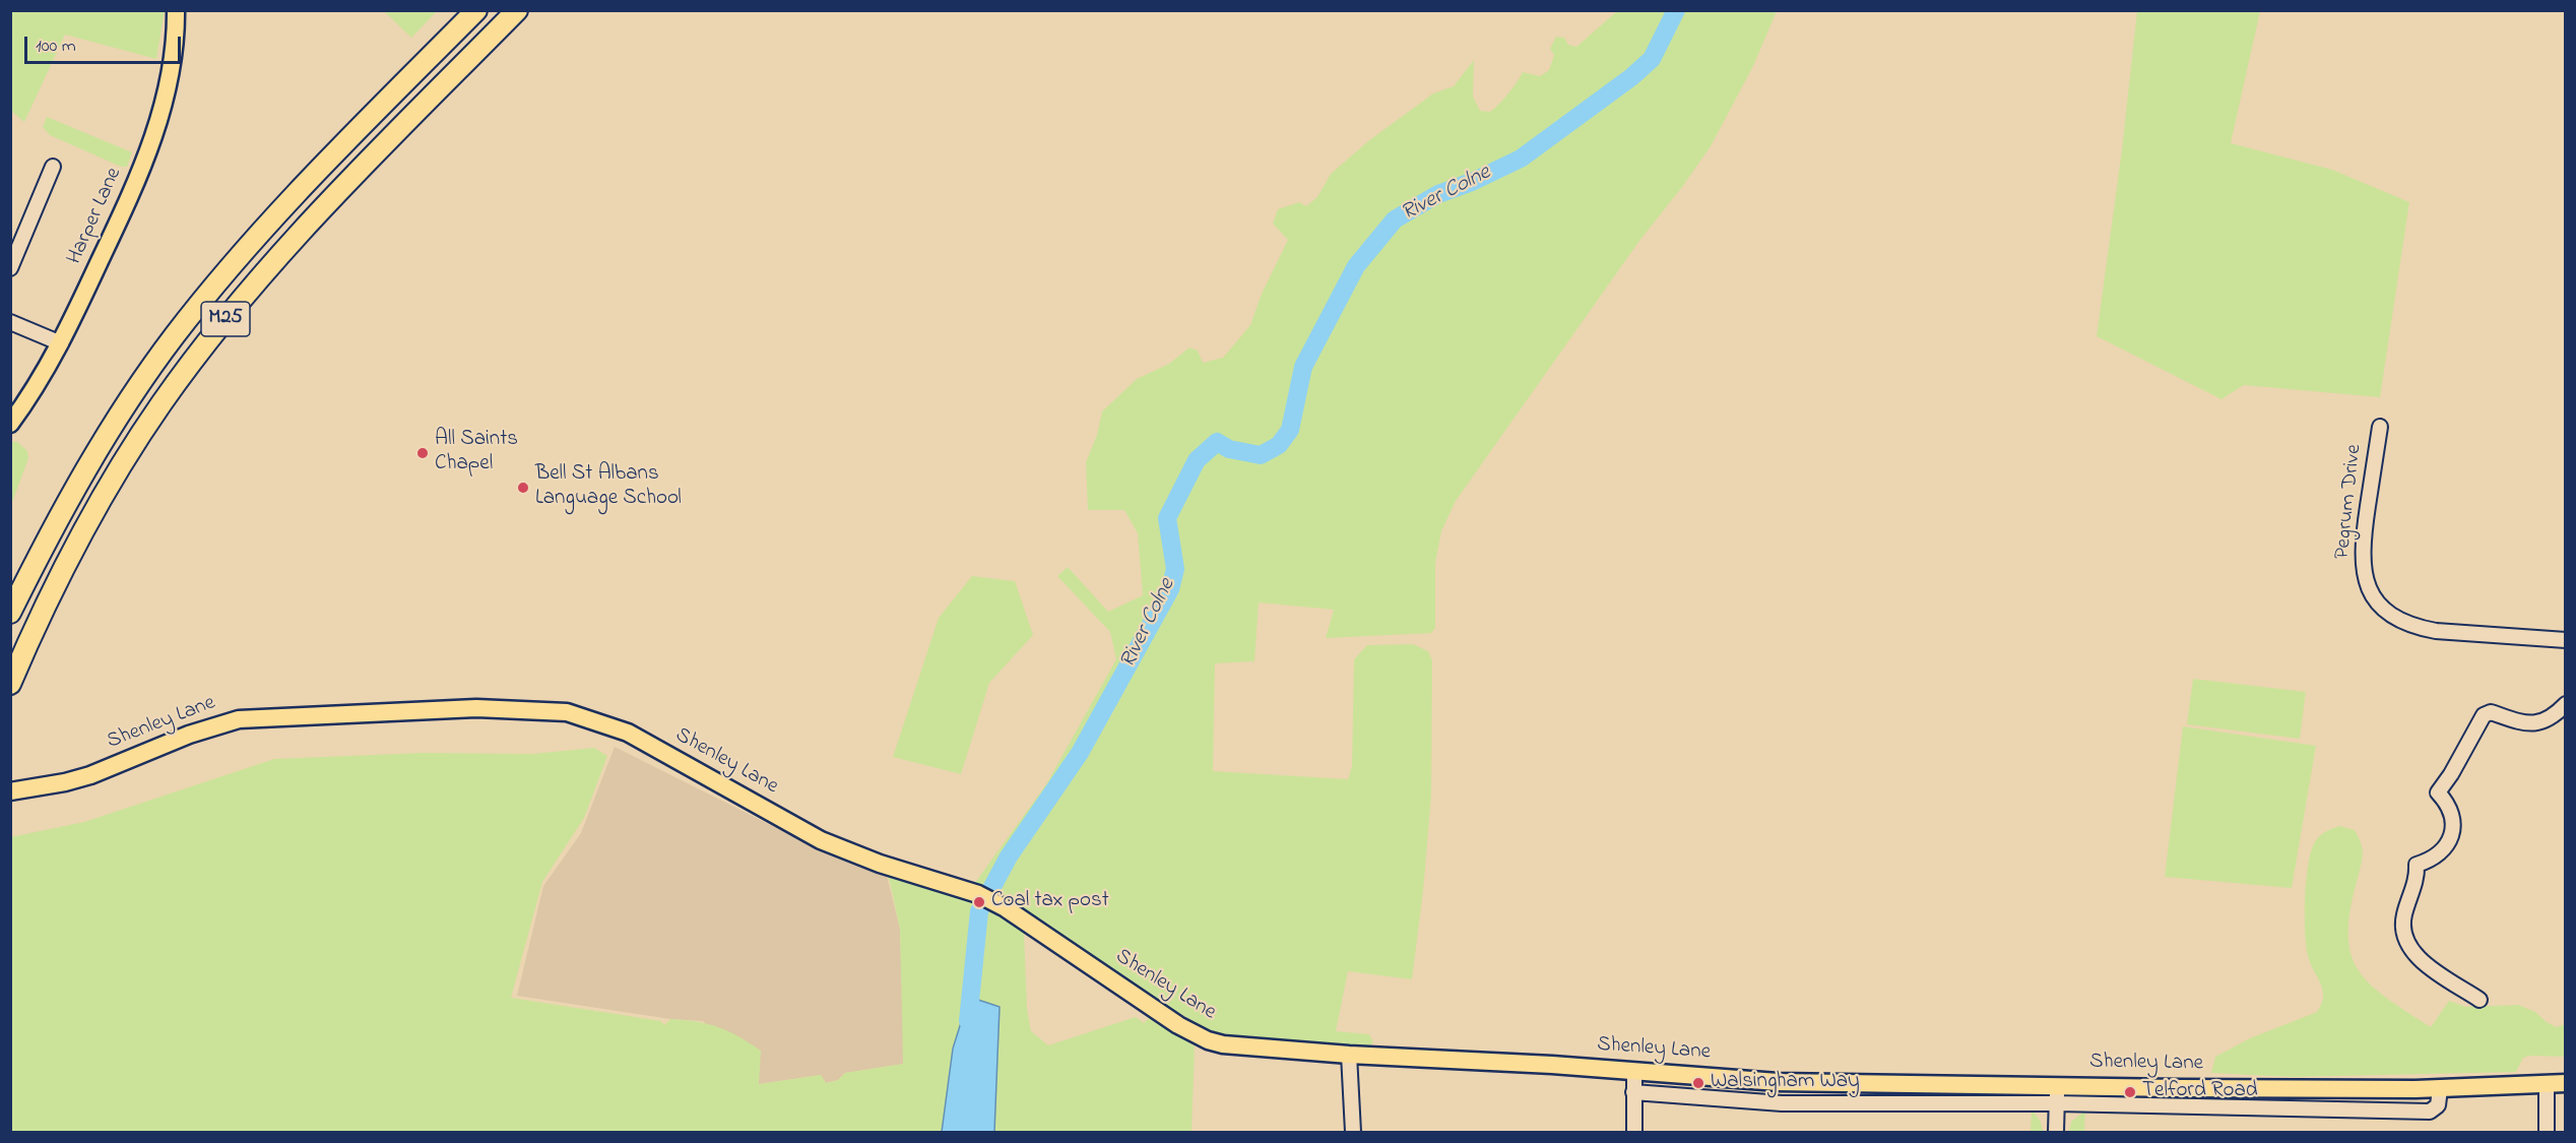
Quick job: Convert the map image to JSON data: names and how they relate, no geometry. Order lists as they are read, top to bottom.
{
  "streets": {
    "highway": ["M25"],
    "main road": ["Harper Lane", "Shenley Lane"],
    "street": ["Pegrum Drive"]
  },
  "water": ["River Colne"],
  "places": [
    "All Saints Chapel",
    "Bell St Albans Language School",
    "Coal tax post",
    "Walsingham Way",
    "Telford Road"
  ],
  "scale_bar": "100 m"
}
